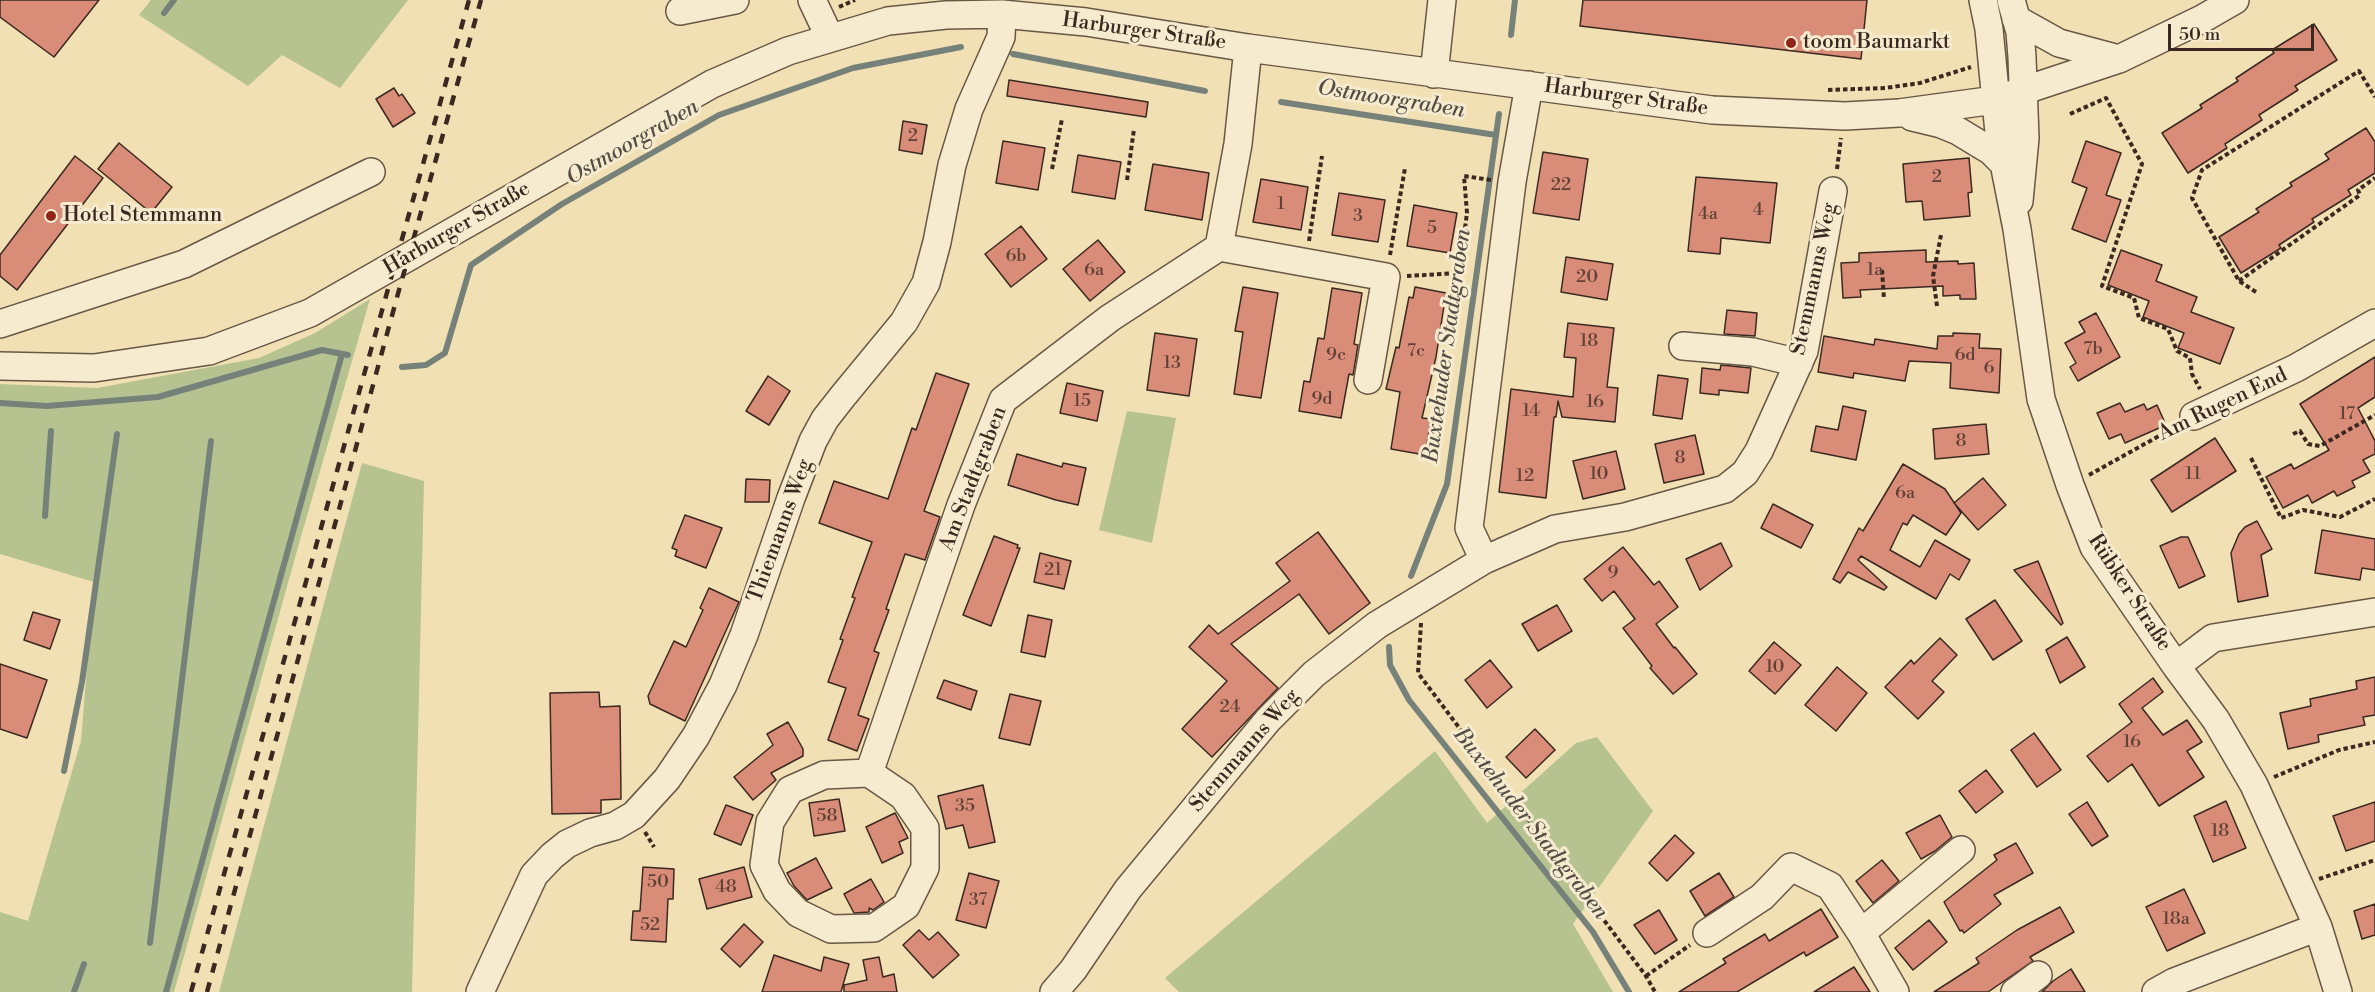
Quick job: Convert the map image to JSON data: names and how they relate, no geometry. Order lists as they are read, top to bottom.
{
  "streets": {
    "street": [
      "Harburger Straße",
      "Stemmanns Weg",
      "Am Rugen End",
      "Am Stadtgraben",
      "Thiemanns Weg",
      "Rübker Straße"
    ]
  },
  "crossings": [
    ["Harburger Straße", "Thiemanns Weg"],
    ["Harburger Straße", "Rübker Straße"],
    ["Am Rugen End", "Rübker Straße"]
  ],
  "water": ["Ostmoorgraben", "Buxtehuder Stadtgraben"],
  "places": ["toom Baumarkt", "Hotel Stemmann"],
  "house_numbers": [
    "2",
    "2",
    "22",
    "1",
    "4",
    "4a",
    "3",
    "5",
    "6b",
    "6a",
    "1a",
    "20",
    "18",
    "7b",
    "7c",
    "9c",
    "6d",
    "13",
    "6",
    "9d",
    "15",
    "16",
    "14",
    "17",
    "8",
    "8",
    "10",
    "11",
    "12",
    "6a",
    "21",
    "9",
    "10",
    "24",
    "16",
    "35",
    "58",
    "18",
    "50",
    "48",
    "37",
    "18a",
    "52"
  ],
  "scale_bar": "50 m"
}
